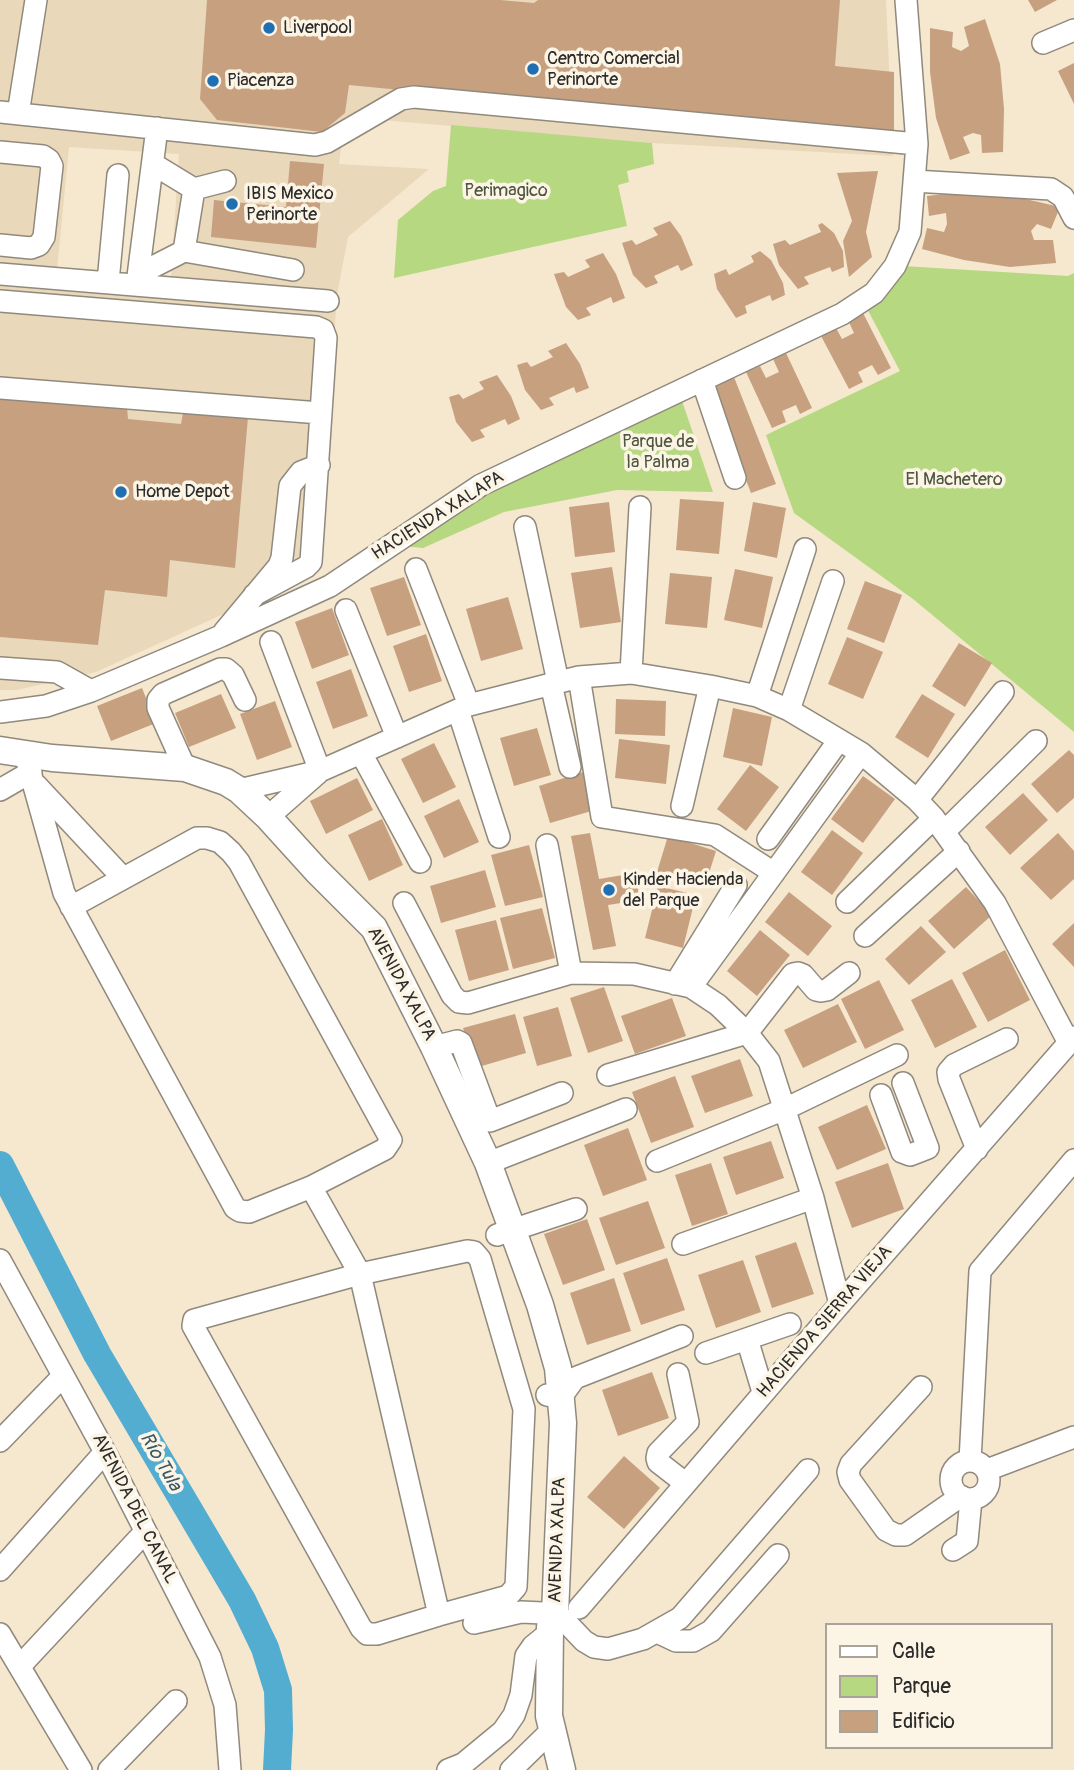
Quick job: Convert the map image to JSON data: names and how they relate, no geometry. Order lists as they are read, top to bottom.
{
  "streets": {
    "main road": ["AVENIDA XALPA"],
    "street": ["HACIENDA XALAPA", "HACIENDA SIERRA VIEJA", "AVENIDA DEL CANAL"]
  },
  "crossings": [
    ["AVENIDA XALPA", "HACIENDA SIERRA VIEJA"]
  ],
  "water": ["Río Tula"],
  "parks": ["Perimagico", "Parque de la Palma", "El Machetero"],
  "places": [
    "Liverpool",
    "Centro Comercial Perinorte",
    "Piacenza",
    "IBIS Mexico Perinorte",
    "Home Depot",
    "Kinder Hacienda del Parque"
  ],
  "legend": ["Calle", "Parque", "Edificio"]
}
